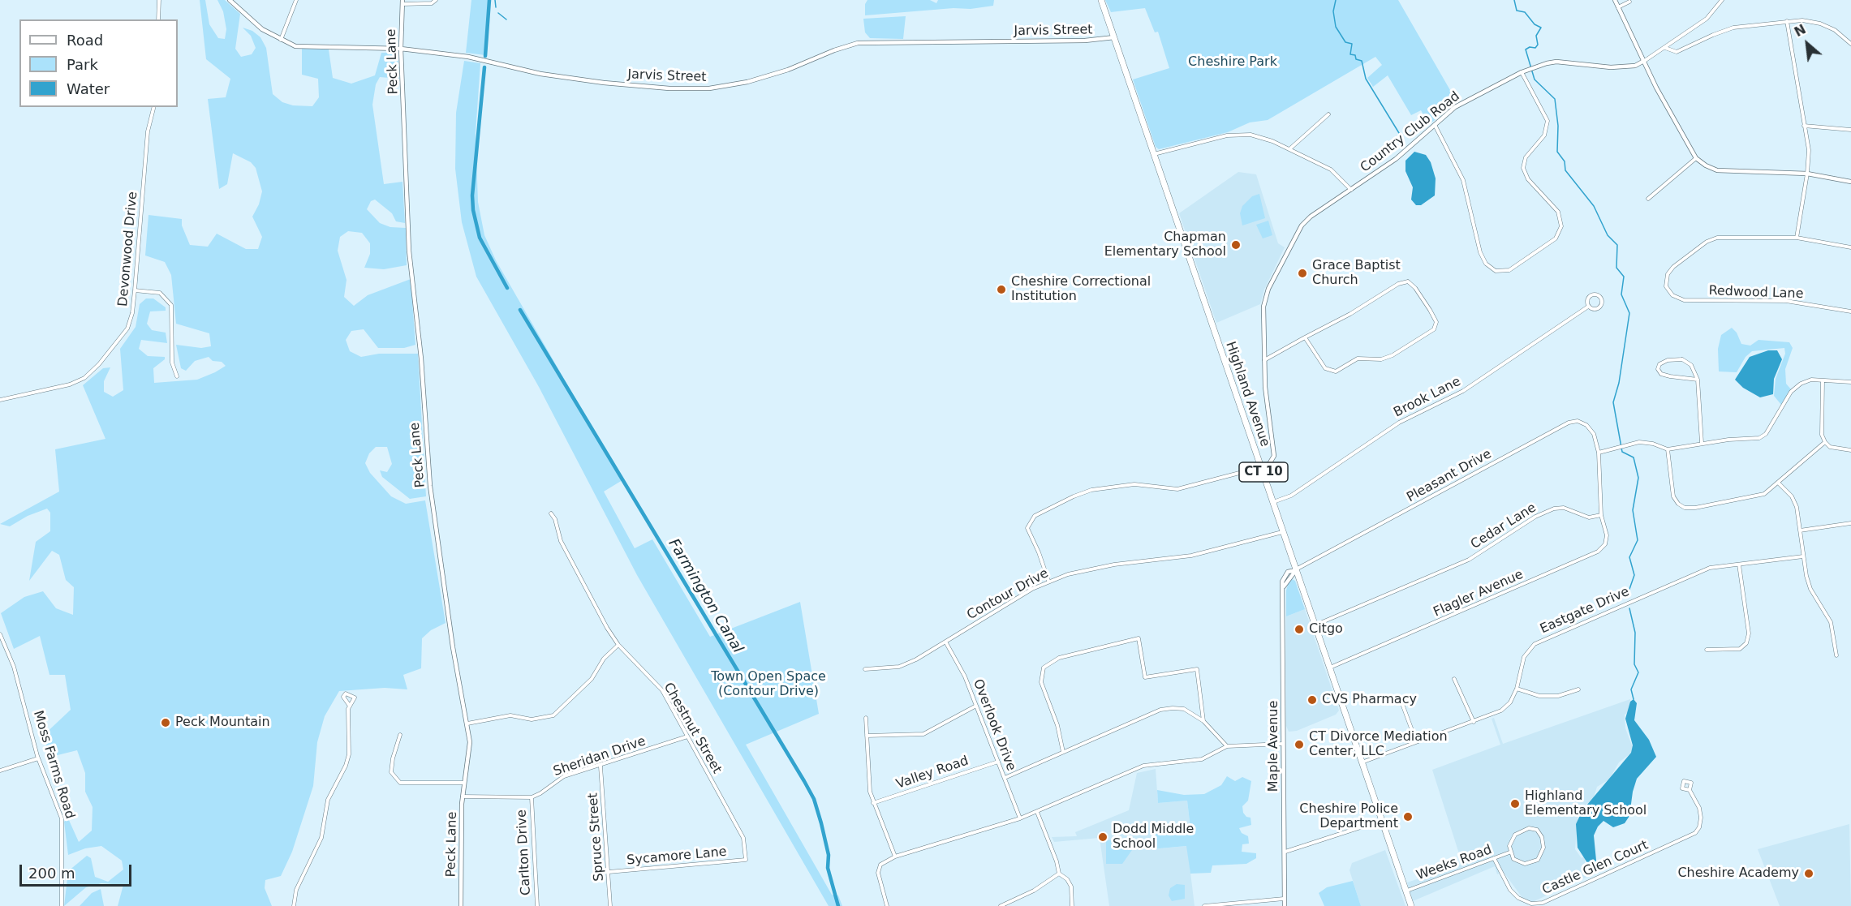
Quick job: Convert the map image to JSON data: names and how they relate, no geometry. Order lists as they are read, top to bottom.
{
  "streets": {
    "highway": ["Highland Avenue", "CT 10"],
    "street": [
      "Jarvis Street",
      "Peck Lane",
      "Country Club Road",
      "Devonwood Drive",
      "Redwood Lane",
      "Brook Lane",
      "Pleasant Drive",
      "Cedar Lane",
      "Flagler Avenue",
      "Contour Drive",
      "Eastgate Drive",
      "Overlook Drive",
      "Chestnut Street",
      "Maple Avenue",
      "Sheridan Drive",
      "Moss Farms Road",
      "Valley Road",
      "Spruce Street",
      "Carlton Drive",
      "Sycamore Lane",
      "Weeks Road",
      "Castle Glen Court"
    ]
  },
  "crossings": [
    ["Jarvis Street", "Peck Lane"],
    ["Jarvis Street", "Highland Avenue"],
    ["Country Club Road", "Highland Avenue"],
    ["Highland Avenue", "Brook Lane"],
    ["Highland Avenue", "Pleasant Drive"],
    ["Highland Avenue", "Cedar Lane"],
    ["Highland Avenue", "Flagler Avenue"],
    ["Highland Avenue", "Contour Drive"],
    ["Highland Avenue", "Eastgate Drive"],
    ["Highland Avenue", "Maple Avenue"],
    ["Highland Avenue", "Weeks Road"],
    ["Pleasant Drive", "Maple Avenue"],
    ["Cedar Lane", "Flagler Avenue"],
    ["Contour Drive", "Overlook Drive"],
    ["Overlook Drive", "Valley Road"],
    ["Chestnut Street", "Sheridan Drive"],
    ["Chestnut Street", "Sycamore Lane"],
    ["Sheridan Drive", "Spruce Street"],
    ["Sheridan Drive", "Carlton Drive"],
    ["Spruce Street", "Sycamore Lane"],
    ["Weeks Road", "Castle Glen Court"]
  ],
  "water": ["Farmington Canal"],
  "parks": ["Cheshire Park", "Town Open Space (Contour Drive)"],
  "places": [
    "Chapman Elementary School",
    "Grace Baptist Church",
    "Cheshire Correctional Institution",
    "Citgo",
    "CVS Pharmacy",
    "Peck Mountain",
    "CT Divorce Mediation Center, LLC",
    "Highland Elementary School",
    "Cheshire Police Department",
    "Dodd Middle School",
    "Cheshire Academy"
  ],
  "legend": ["Road", "Park", "Water"],
  "scale_bar": "200 m",
  "north": "top left"
}
